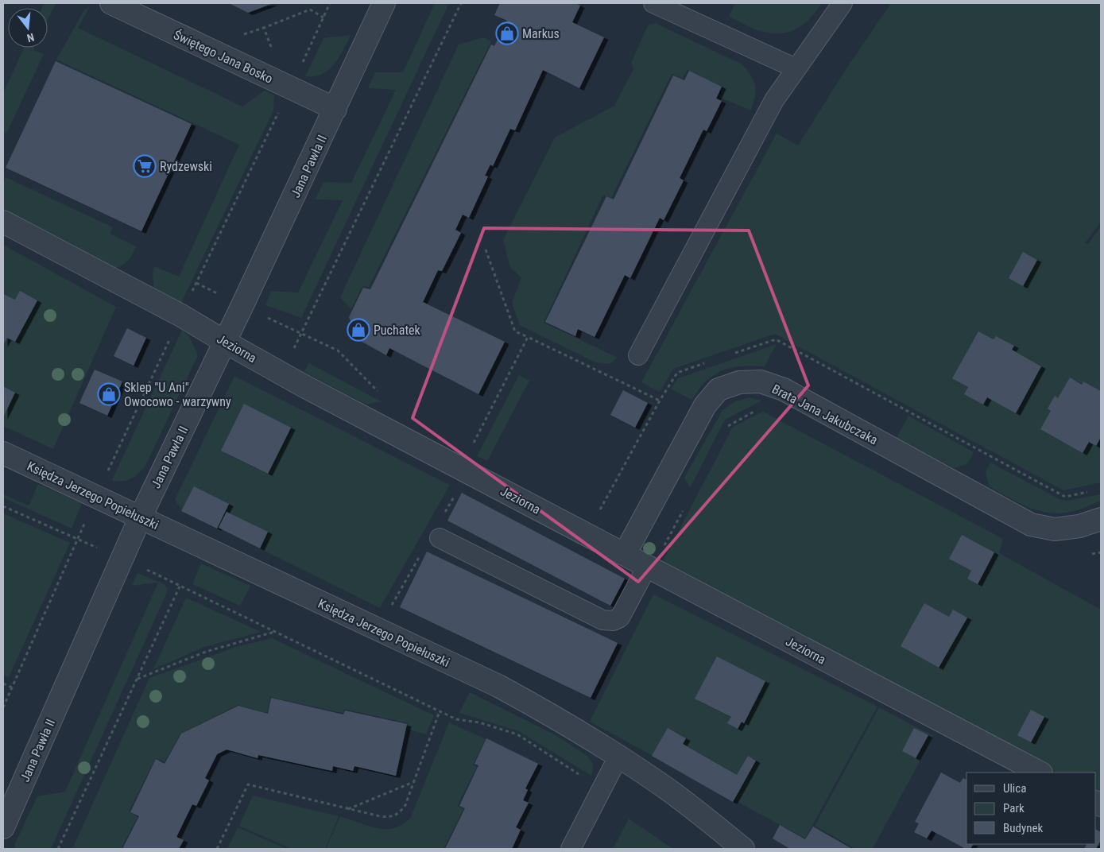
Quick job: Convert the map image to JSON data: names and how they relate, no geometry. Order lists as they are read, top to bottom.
{
  "streets": {
    "street": [
      "Świętego Jana Bosko",
      "Jana Pawła II",
      "Jeziorna",
      "Brata Jana Jakubczaka",
      "Księdza Jerzego Popiełuszki"
    ]
  },
  "crossings": [
    ["Świętego Jana Bosko", "Jana Pawła II"],
    ["Jana Pawła II", "Jeziorna"],
    ["Jana Pawła II", "Księdza Jerzego Popiełuszki"],
    ["Jeziorna", "Brata Jana Jakubczaka"]
  ],
  "places": {
    "shop": ["Markus", "Puchatek", "Sklep \"U Ani\" Owocowo - warzywny"],
    "supermarket": ["Rydzewski"]
  },
  "legend": ["Ulica", "Park", "Budynek"],
  "north": "bottom"
}
